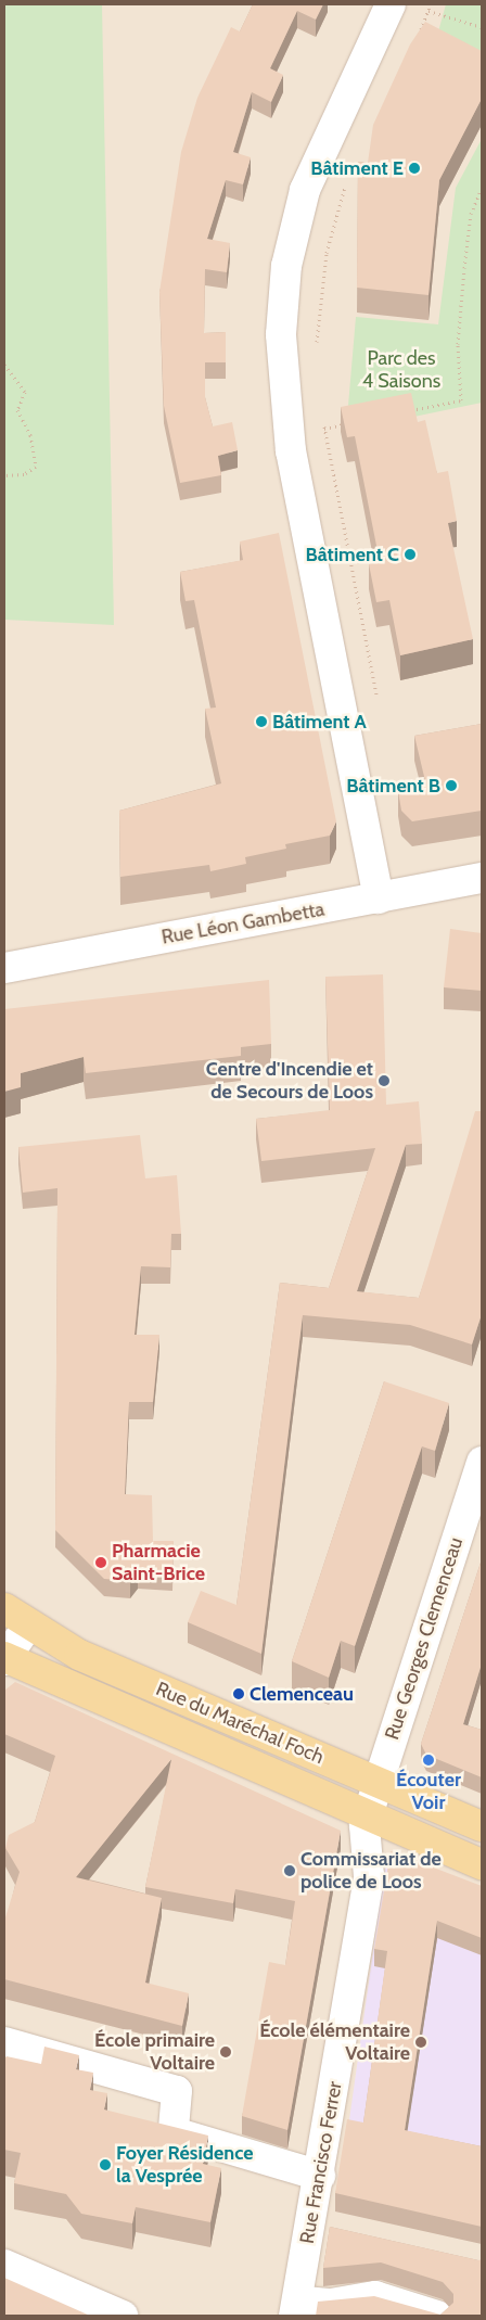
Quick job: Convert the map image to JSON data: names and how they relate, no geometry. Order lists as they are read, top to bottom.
{
  "streets": {
    "main road": ["Rue du Maréchal Foch"],
    "street": ["Rue Léon Gambetta", "Rue Georges Clemenceau", "Rue Francisco Ferrer"]
  },
  "crossings": [
    ["Rue Georges Clemenceau", "Rue du Maréchal Foch"],
    ["Rue Georges Clemenceau", "Rue Francisco Ferrer"],
    ["Rue du Maréchal Foch", "Rue Francisco Ferrer"]
  ],
  "parks": ["Parc des 4 Saisons"],
  "places": [
    "Bâtiment E",
    "Bâtiment C",
    "Bâtiment A",
    "Bâtiment B",
    "Centre d'Incendie et de Secours de Loos",
    "Pharmacie Saint-Brice",
    "Clemenceau",
    "Écouter Voir",
    "Commissariat de police de Loos",
    "École élémentaire Voltaire",
    "École primaire Voltaire",
    "Foyer Résidence la Vesprée"
  ]
}
